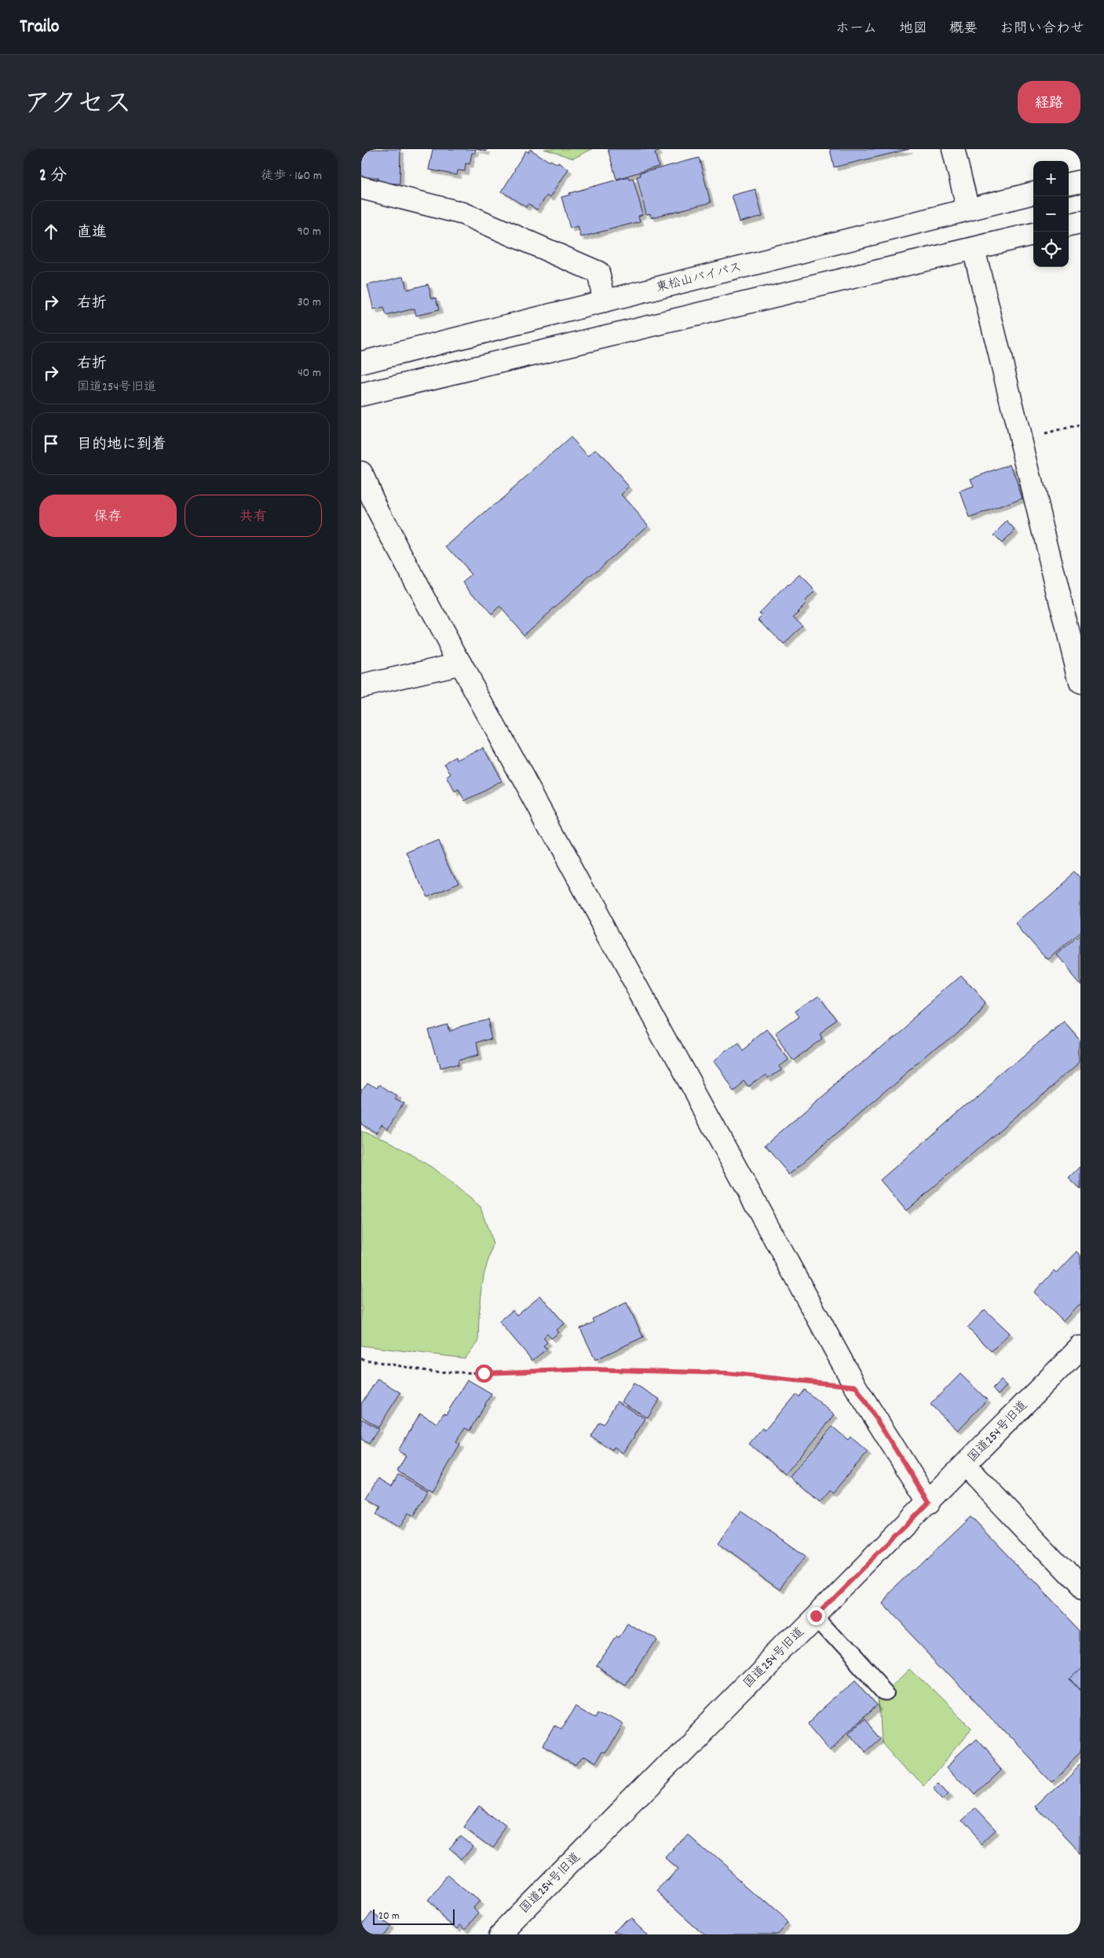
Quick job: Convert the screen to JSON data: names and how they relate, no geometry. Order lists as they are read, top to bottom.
{
  "streets": {
    "main road": ["東松山バイパス", "国道254号旧道"]
  },
  "scale_bar": "20 m",
  "page": {
    "header": "Trailo",
    "nav": [
      "ホーム",
      "地図",
      "概要",
      "お問い合わせ"
    ],
    "title": "アクセス",
    "buttons": [
      "経路",
      ["保存", "共有"]
    ],
    "heading": ["2 分", "徒歩 · 160 m"],
    "map_buttons": ["+", "−"],
    "list": [
      ["直進", "90 m"],
      ["右折", "30 m"],
      ["右折", "国道254号旧道", "40 m"],
      "目的地に到着"
    ],
    "scale": "20 m"
  }
}
